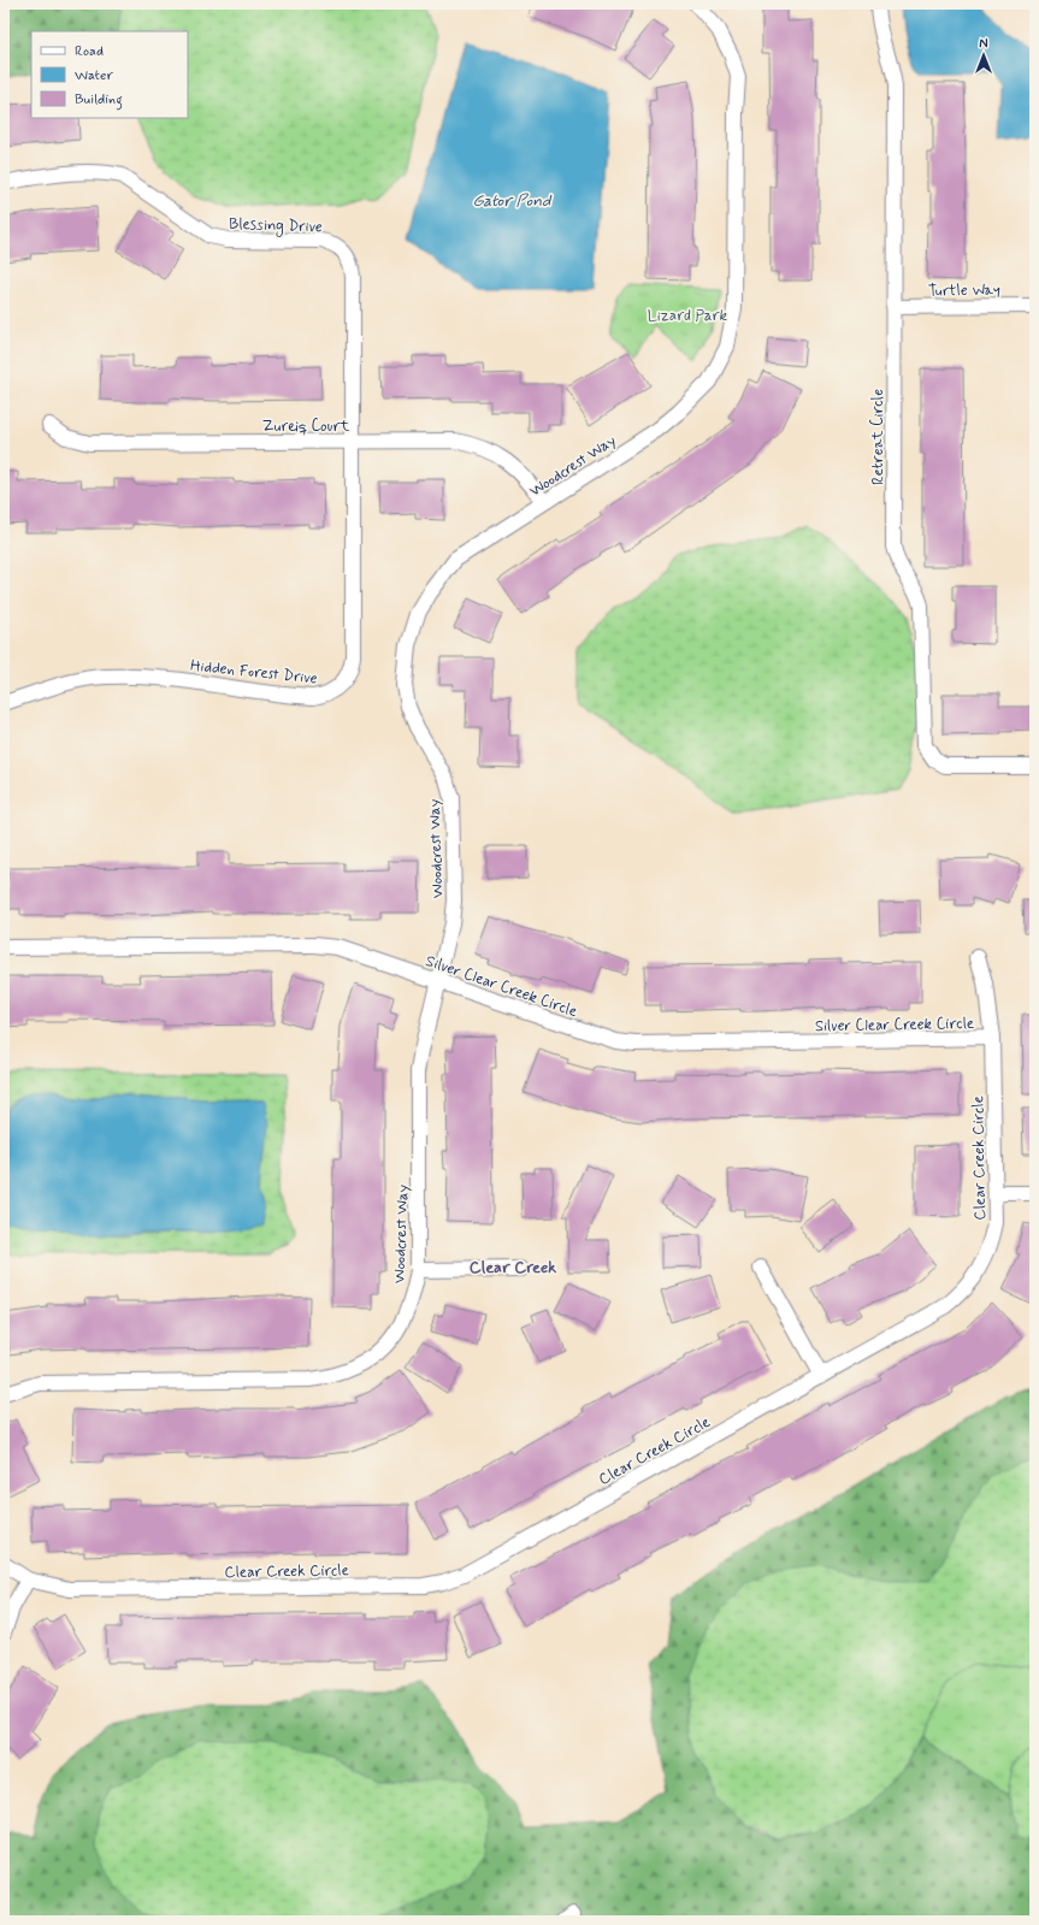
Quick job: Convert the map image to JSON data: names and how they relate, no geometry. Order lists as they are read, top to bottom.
{
  "streets": {
    "street": [
      "Blessing Drive",
      "Turtle Way",
      "Zureiq Court",
      "Retreat Circle",
      "Woodcrest Way",
      "Hidden Forest Drive",
      "Silver Clear Creek Circle",
      "Clear Creek Circle"
    ]
  },
  "crossings": [
    ["Blessing Drive", "Zureiq Court"],
    ["Blessing Drive", "Hidden Forest Drive"],
    ["Turtle Way", "Retreat Circle"],
    ["Zureiq Court", "Woodcrest Way"],
    ["Zureiq Court", "Hidden Forest Drive"],
    ["Woodcrest Way", "Silver Clear Creek Circle"],
    ["Silver Clear Creek Circle", "Clear Creek Circle"]
  ],
  "districts": ["Clear Creek"],
  "water": ["Gator Pond"],
  "parks": ["Lizard Park"],
  "legend": ["Road", "Water", "Building"],
  "north": "top"
}
